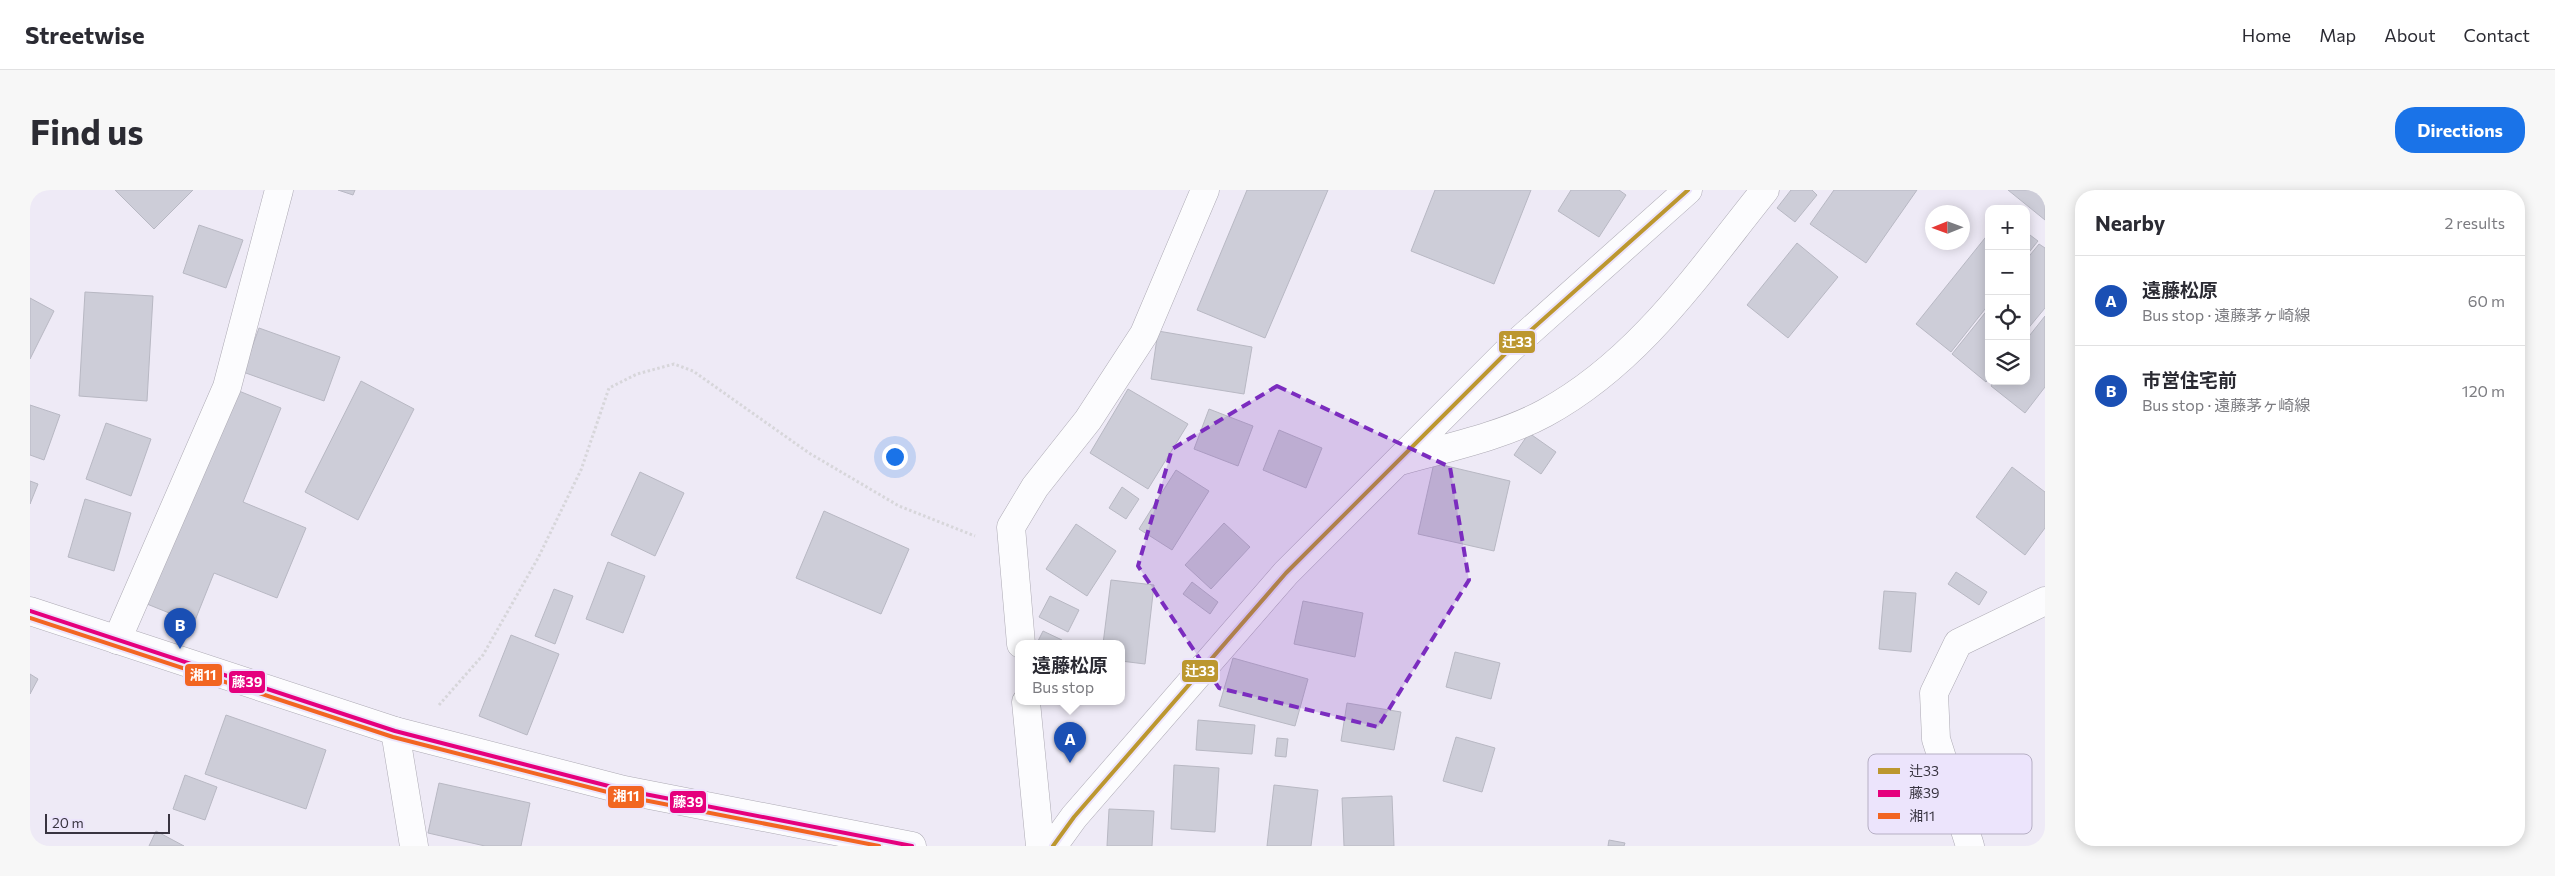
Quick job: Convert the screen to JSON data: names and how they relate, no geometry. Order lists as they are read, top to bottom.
{
  "lines": ["transit line 辻33", "transit line 藤39", "transit line 湘11"],
  "legend": ["辻33", "藤39", "湘11"],
  "scale_bar": "20 m",
  "north": "left",
  "page": {
    "header": "Streetwise",
    "nav": [
      "Home",
      "Map",
      "About",
      "Contact"
    ],
    "buttons": "Directions",
    "title": "Find us",
    "heading": ["Nearby", "2 results"],
    "map_buttons": ["+", "−"],
    "list": [
      {
        "mark": "A",
        "name": "遠藤松原",
        "note": "Bus stop · 遠藤茅ヶ崎線",
        "value": "60 m"
      },
      {
        "mark": "B",
        "name": "市営住宅前",
        "note": "Bus stop · 遠藤茅ヶ崎線",
        "value": "120 m"
      }
    ],
    "pins": ["B", "A"],
    "popup": ["遠藤松原", "Bus stop"],
    "scale": "20 m"
  }
}
